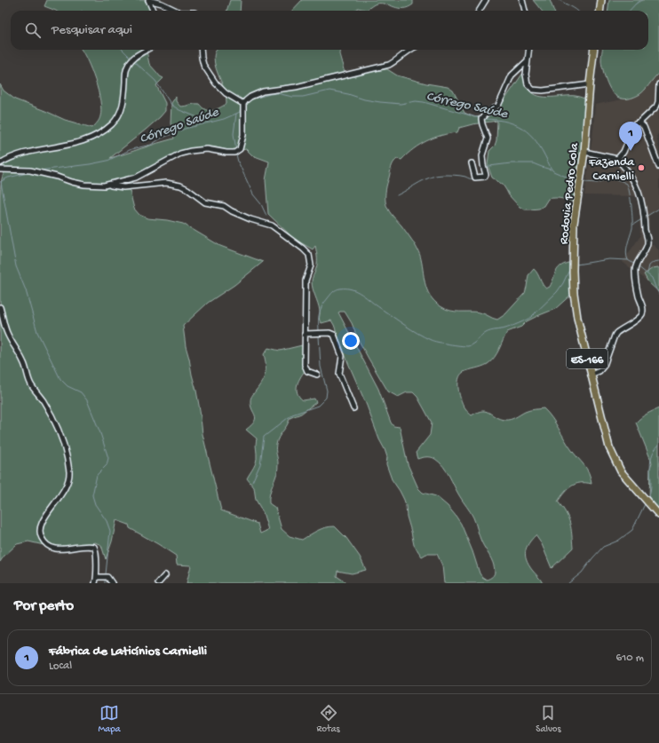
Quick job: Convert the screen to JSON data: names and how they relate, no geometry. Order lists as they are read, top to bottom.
{
  "streets": {
    "main road": ["Rodovia Pedro Cola", "ES-166"]
  },
  "water": ["Córrego Saúde"],
  "places": ["Fazenda Carnielli"],
  "page": {
    "search": "Pesquisar aqui",
    "pins": "1",
    "heading": "Por perto",
    "list": [
      {
        "mark": "1",
        "name": "Fábrica de Laticínios Carnielli",
        "note": "Local",
        "value": "610 m"
      }
    ],
    "nav": ["Mapa", "Rotas", "Salvos"]
  }
}
